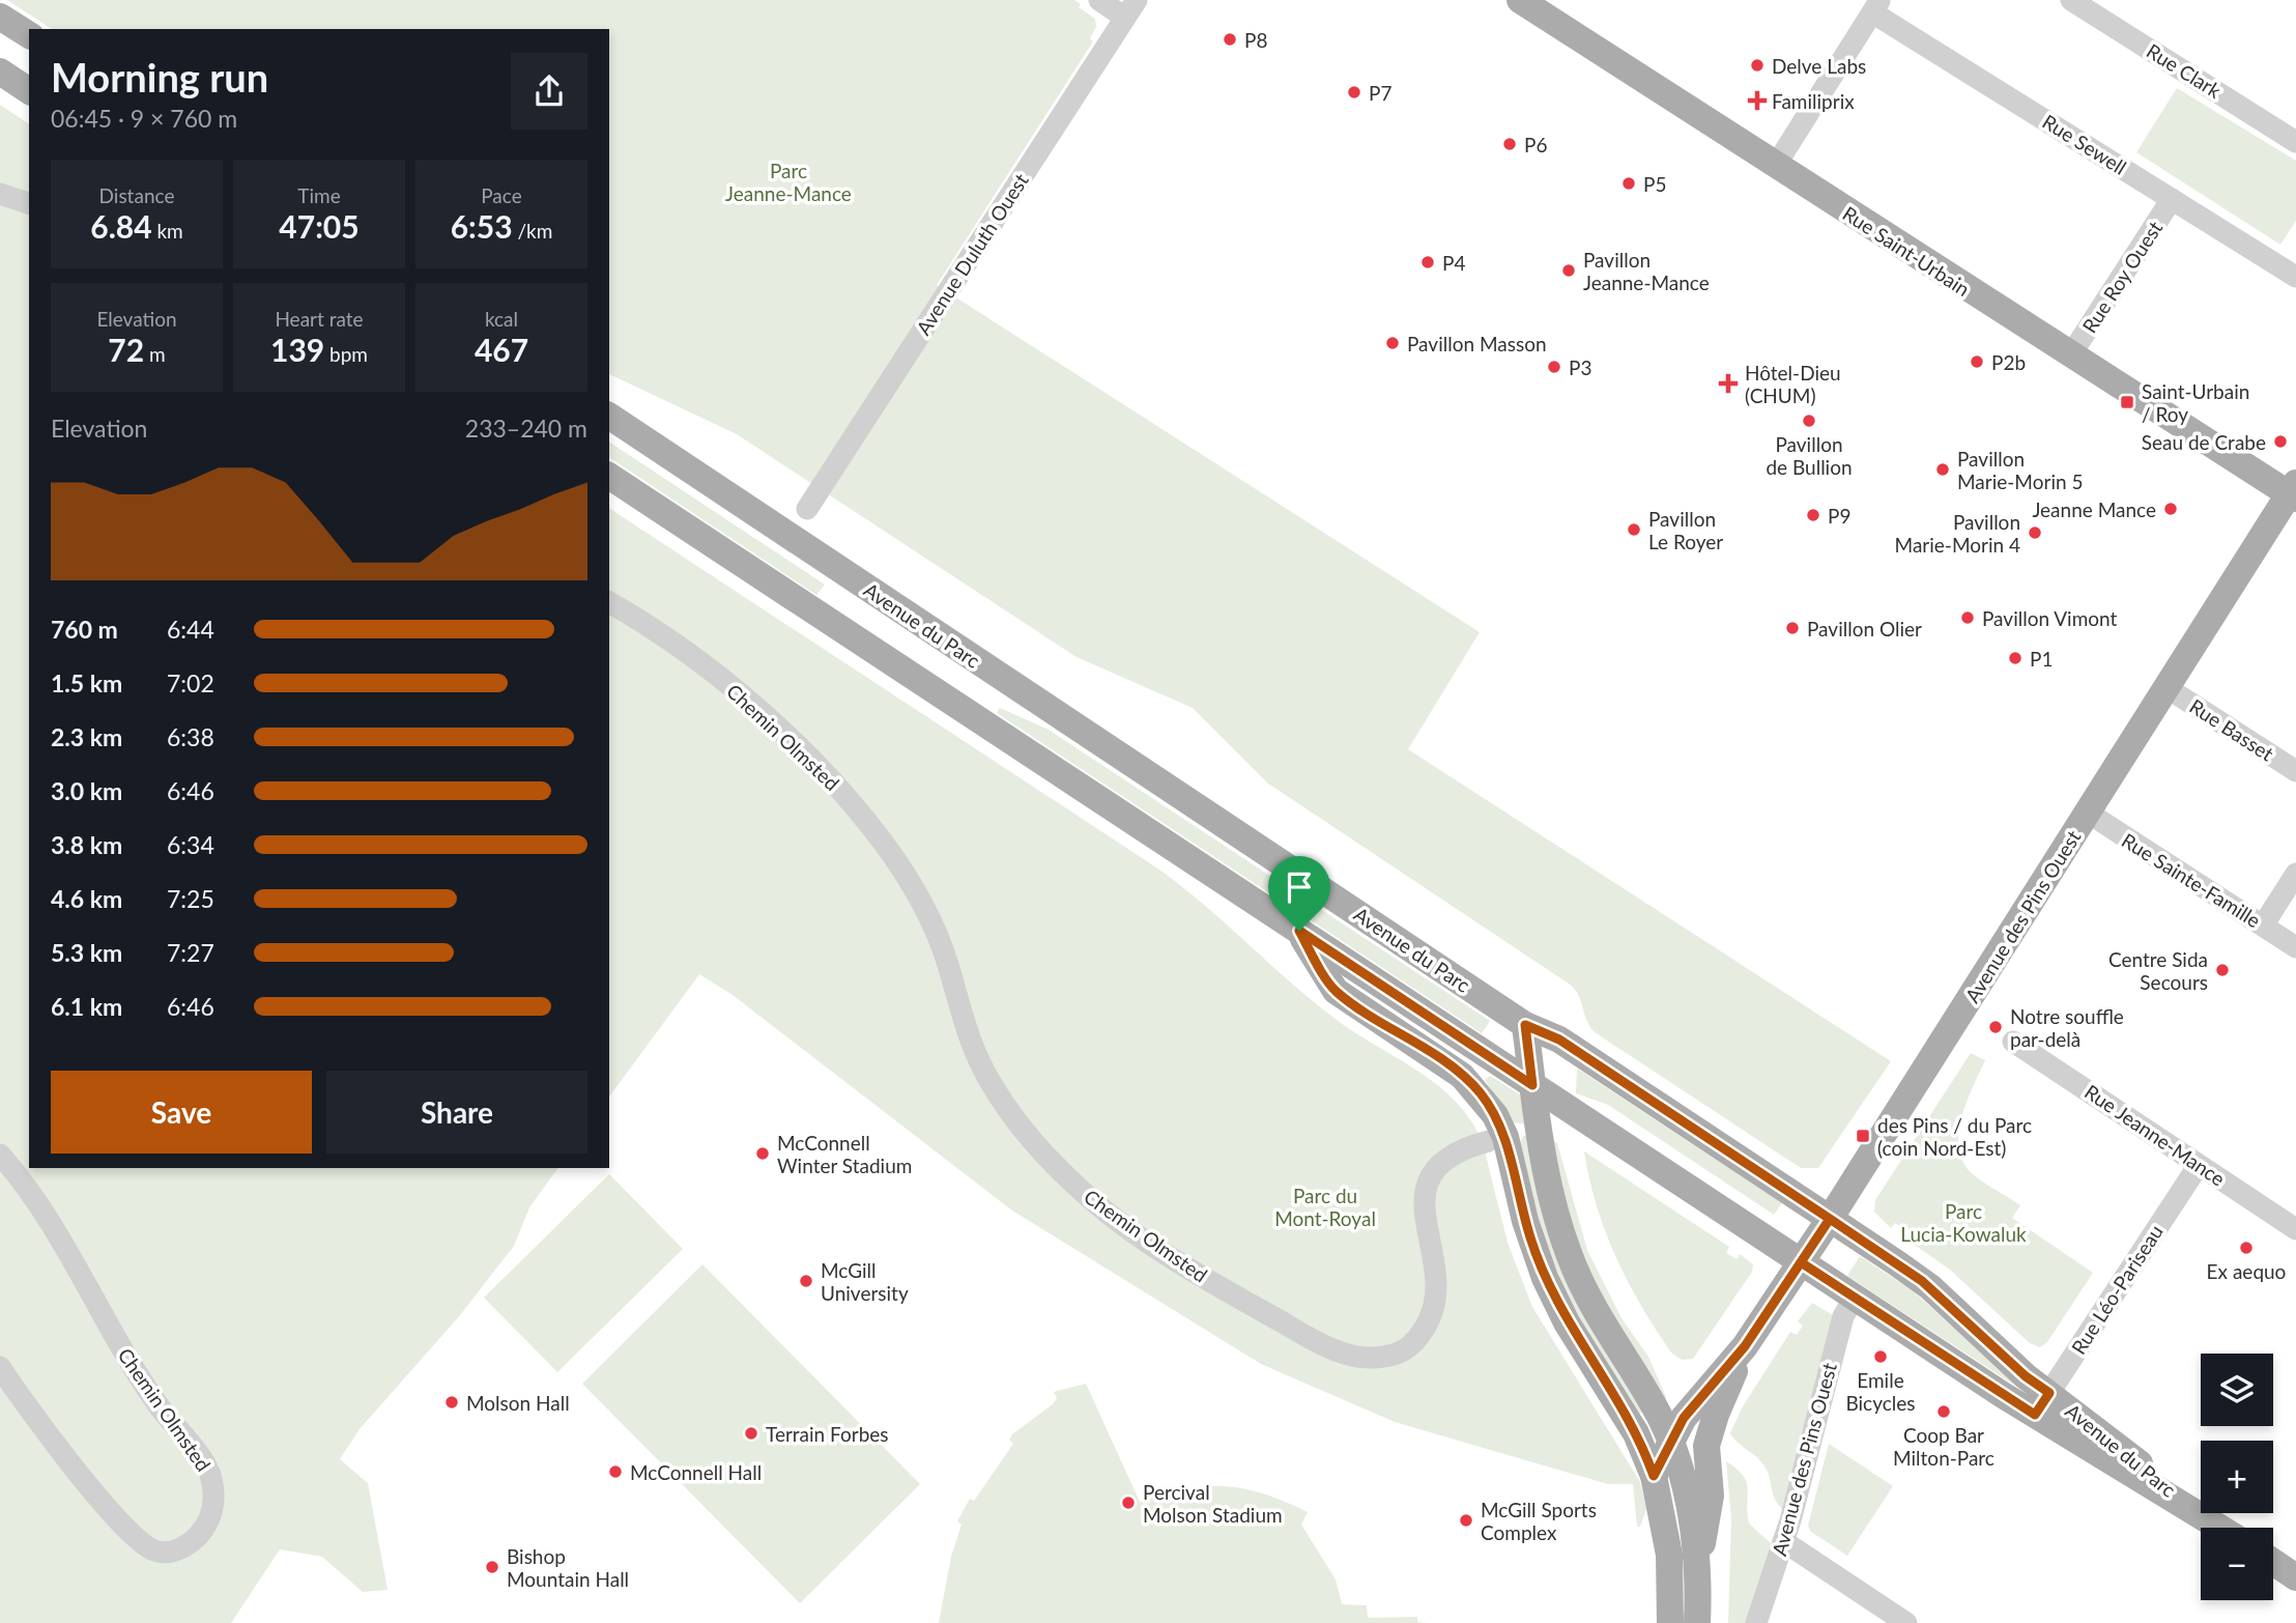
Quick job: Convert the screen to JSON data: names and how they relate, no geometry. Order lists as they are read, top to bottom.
{
  "streets": {
    "main road": ["Rue Saint-Urbain", "Avenue du Parc", "Avenue des Pins Ouest"],
    "street": [
      "Rue Clark",
      "Rue Sewell",
      "Avenue Duluth Ouest",
      "Rue Roy Ouest",
      "Rue Basset",
      "Chemin Olmsted",
      "Rue Sainte-Famille",
      "Rue Jeanne-Mance",
      "Rue Léo-Pariseau"
    ]
  },
  "crossings": [
    ["Rue Sewell", "Rue Roy Ouest"],
    ["Rue Saint-Urbain", "Rue Roy Ouest"],
    ["Rue Saint-Urbain", "Avenue des Pins Ouest"],
    ["Avenue du Parc", "Avenue des Pins Ouest"],
    ["Avenue du Parc", "Rue Léo-Pariseau"],
    ["Rue Basset", "Avenue des Pins Ouest"],
    ["Rue Sainte-Famille", "Avenue des Pins Ouest"],
    ["Rue Jeanne-Mance", "Rue Léo-Pariseau"]
  ],
  "parks": ["Parc Jeanne-Mance", "Parc du Mont-Royal", "Parc Lucia-Kowaluk"],
  "places": {
    "other": [
      "P8",
      "Delve Labs",
      "P7",
      "P6",
      "P5",
      "P4",
      "Pavillon Jeanne-Mance",
      "Pavillon Masson",
      "P2b",
      "P3",
      "Pavillon de Bullion",
      "Seau de Crabe",
      "Pavillon Marie-Morin 5",
      "Jeanne Mance",
      "P9",
      "Pavillon Le Royer",
      "Pavillon Marie-Morin 4",
      "Pavillon Vimont",
      "Pavillon Olier",
      "P1",
      "Centre Sida Secours",
      "Notre souffle par-delà",
      "McConnell Winter Stadium",
      "Ex aequo",
      "McGill University",
      "Emile Bicycles",
      "Molson Hall",
      "Coop Bar Milton-Parc",
      "Terrain Forbes",
      "McConnell Hall",
      "Percival Molson Stadium",
      "McGill Sports Complex",
      "Bishop Mountain Hall"
    ],
    "health": ["Familiprix", "Hôtel-Dieu (CHUM)"],
    "transit": ["Saint-Urbain / Roy", "des Pins / du Parc (coin Nord-Est)"]
  },
  "page": {
    "heading": ["Morning run", "06:45 · 9 × 760 m"],
    "stats": [
      ["Distance", "6.84 km"],
      ["Time", "47:05"],
      ["Pace", "6:53 /km"],
      ["Elevation", "72 m"],
      ["Heart rate", "139 bpm"],
      ["kcal", "467"]
    ],
    "chart": ["Elevation", "233–240 m"],
    "list": [
      {
        "name": "760 m",
        "note": "6:44"
      },
      {
        "name": "1.5 km",
        "note": "7:02"
      },
      {
        "name": "2.3 km",
        "note": "6:38"
      },
      {
        "name": "3.0 km",
        "note": "6:46"
      },
      {
        "name": "3.8 km",
        "note": "6:34"
      },
      {
        "name": "4.6 km",
        "note": "7:25"
      },
      {
        "name": "5.3 km",
        "note": "7:27"
      },
      {
        "name": "6.1 km",
        "note": "6:46"
      }
    ],
    "buttons": ["Save", "Share"],
    "map_buttons": ["+", "−"]
  }
}
